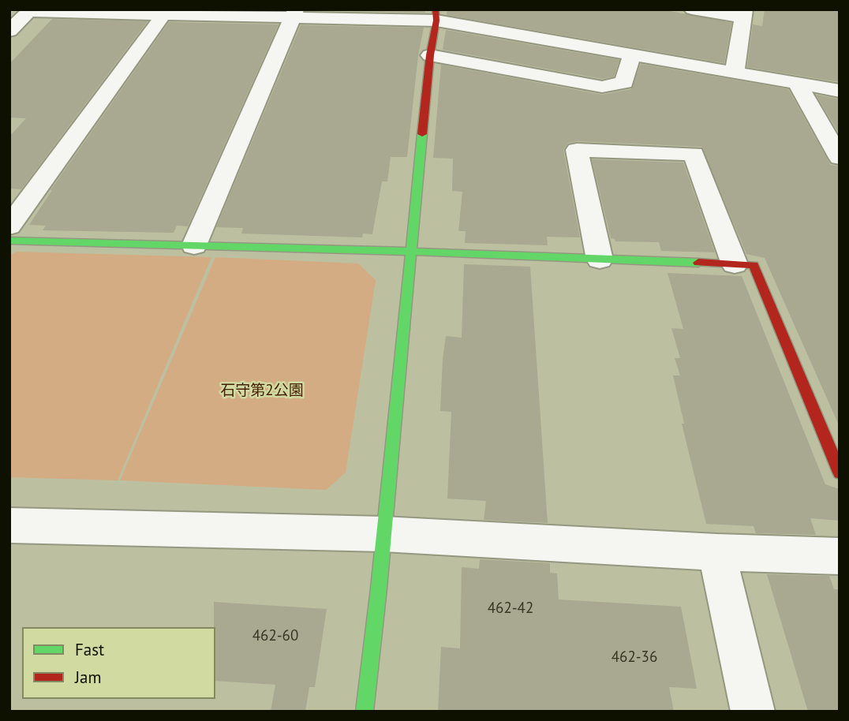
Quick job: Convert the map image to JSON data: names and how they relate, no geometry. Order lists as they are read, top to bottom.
{
  "parks": ["石守第2公園"],
  "house_numbers": ["462-42", "462-60", "462-36"],
  "legend": ["Fast", "Jam"]
}
